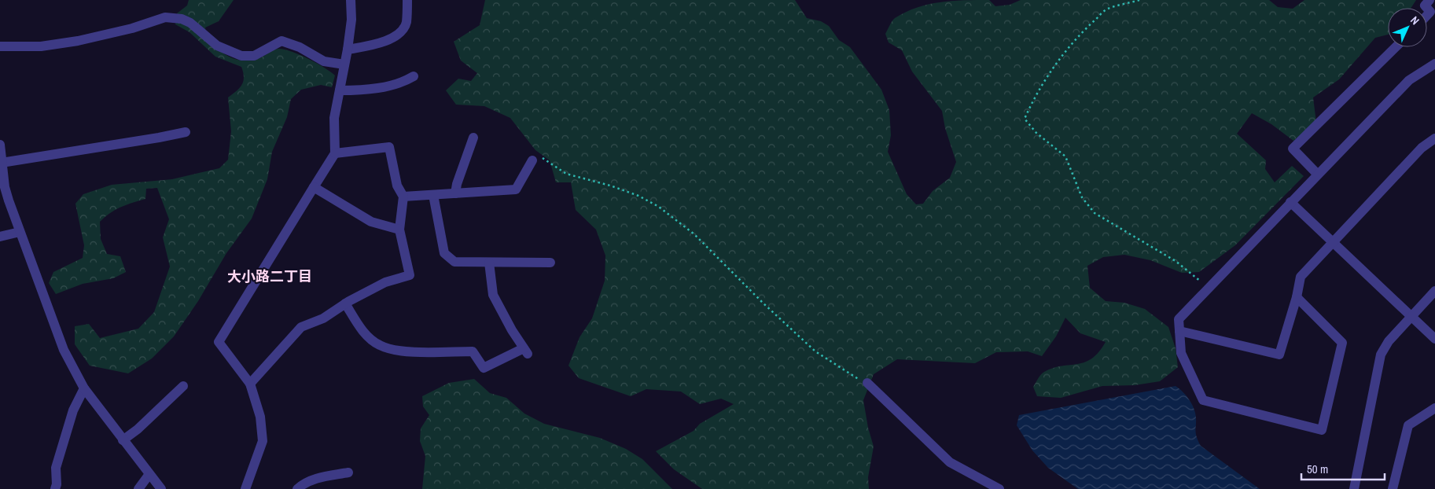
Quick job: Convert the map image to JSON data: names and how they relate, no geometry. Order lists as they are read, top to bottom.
{
  "districts": ["大小路二丁目"],
  "scale_bar": "50 m",
  "north": "top right"
}
